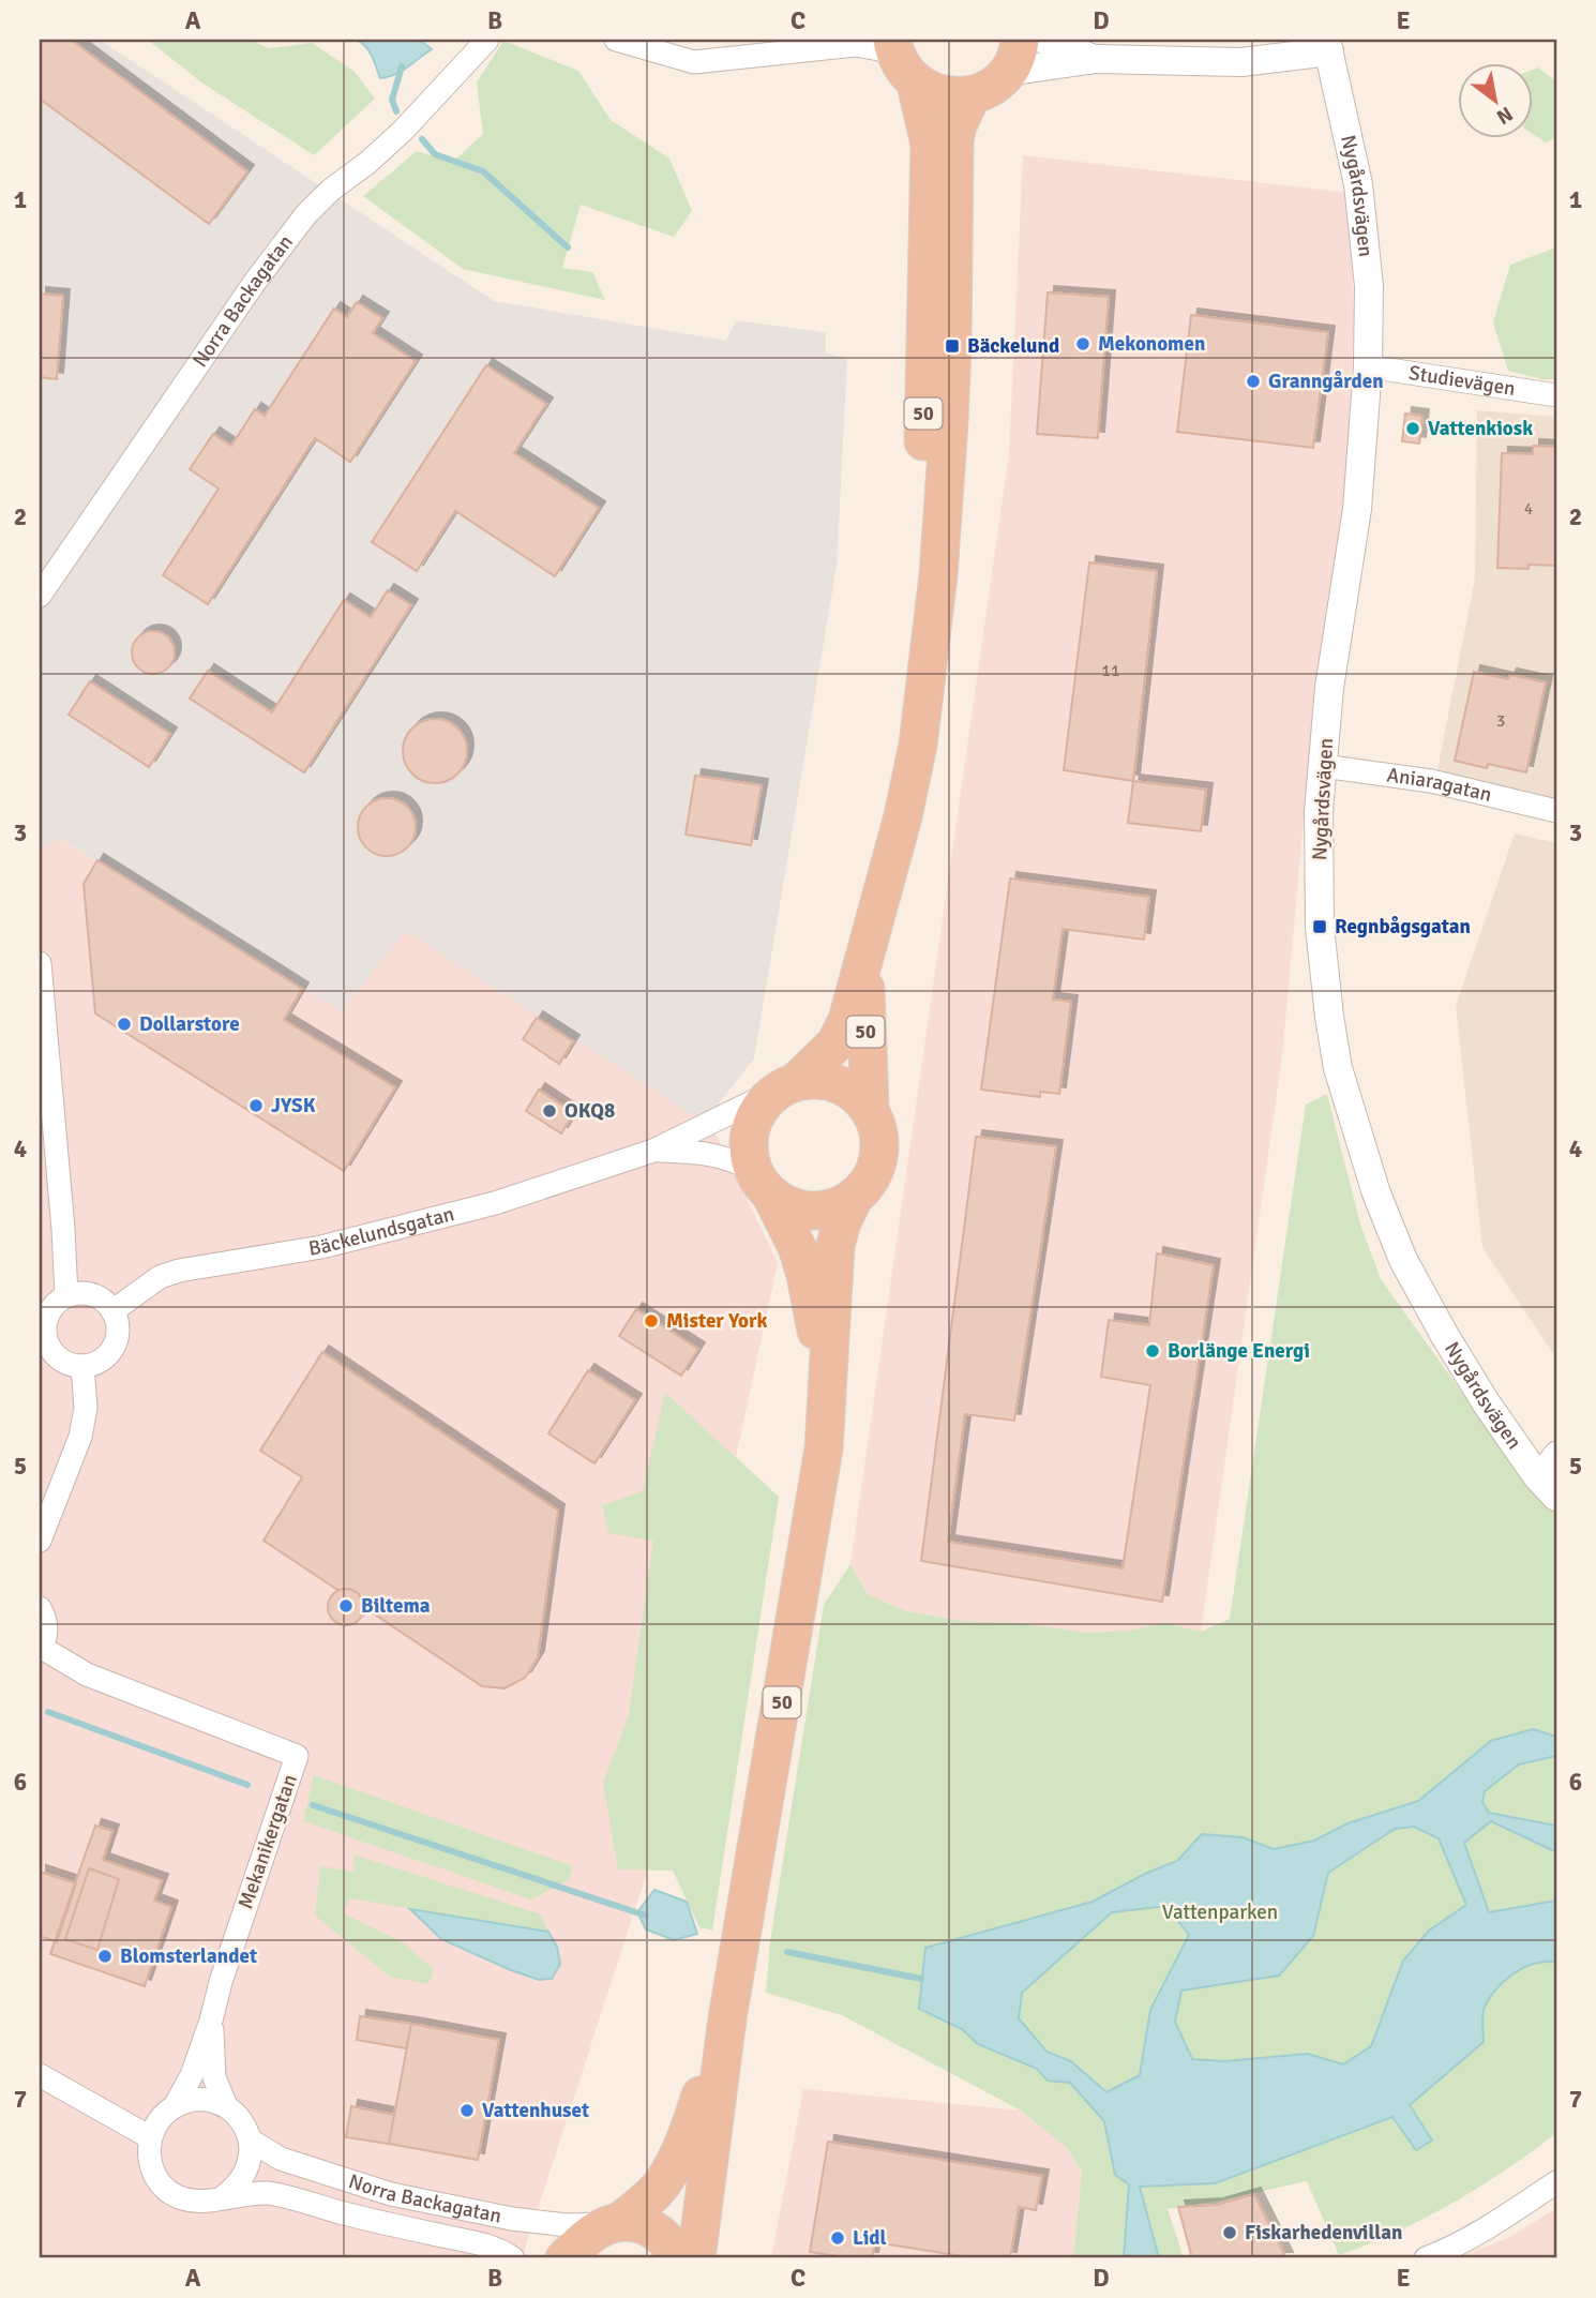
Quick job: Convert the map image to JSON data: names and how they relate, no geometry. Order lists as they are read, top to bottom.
{
  "streets": {
    "highway": ["50"],
    "street": [
      "Nygårdsvägen",
      "Norra Backagatan",
      "Studievägen",
      "Aniaragatan",
      "Bäckelundsgatan",
      "Mekanikergatan"
    ]
  },
  "crossings": [
    ["Nygårdsvägen", "Studievägen"],
    ["Nygårdsvägen", "Aniaragatan"],
    ["Norra Backagatan", "50"],
    ["Norra Backagatan", "Mekanikergatan"],
    ["50", "Bäckelundsgatan"]
  ],
  "parks": ["Vattenparken"],
  "places": {
    "other": [
      "Mekonomen",
      "Granngården",
      "Vattenkiosk",
      "Dollarstore",
      "JYSK",
      "OKQ8",
      "Mister York",
      "Borlänge Energi",
      "Biltema",
      "Blomsterlandet",
      "Vattenhuset",
      "Fiskarhedenvillan",
      "Lidl"
    ],
    "transit": ["Bäckelund", "Regnbågsgatan"]
  },
  "house_numbers": ["4", "11", "3"],
  "north": "bottom right",
  "grid": {
    "columns": [
      "A",
      "B",
      "C",
      "D",
      "E"
    ],
    "rows": [
      "1",
      "2",
      "3",
      "4",
      "5",
      "6",
      "7"
    ]
  }
}
